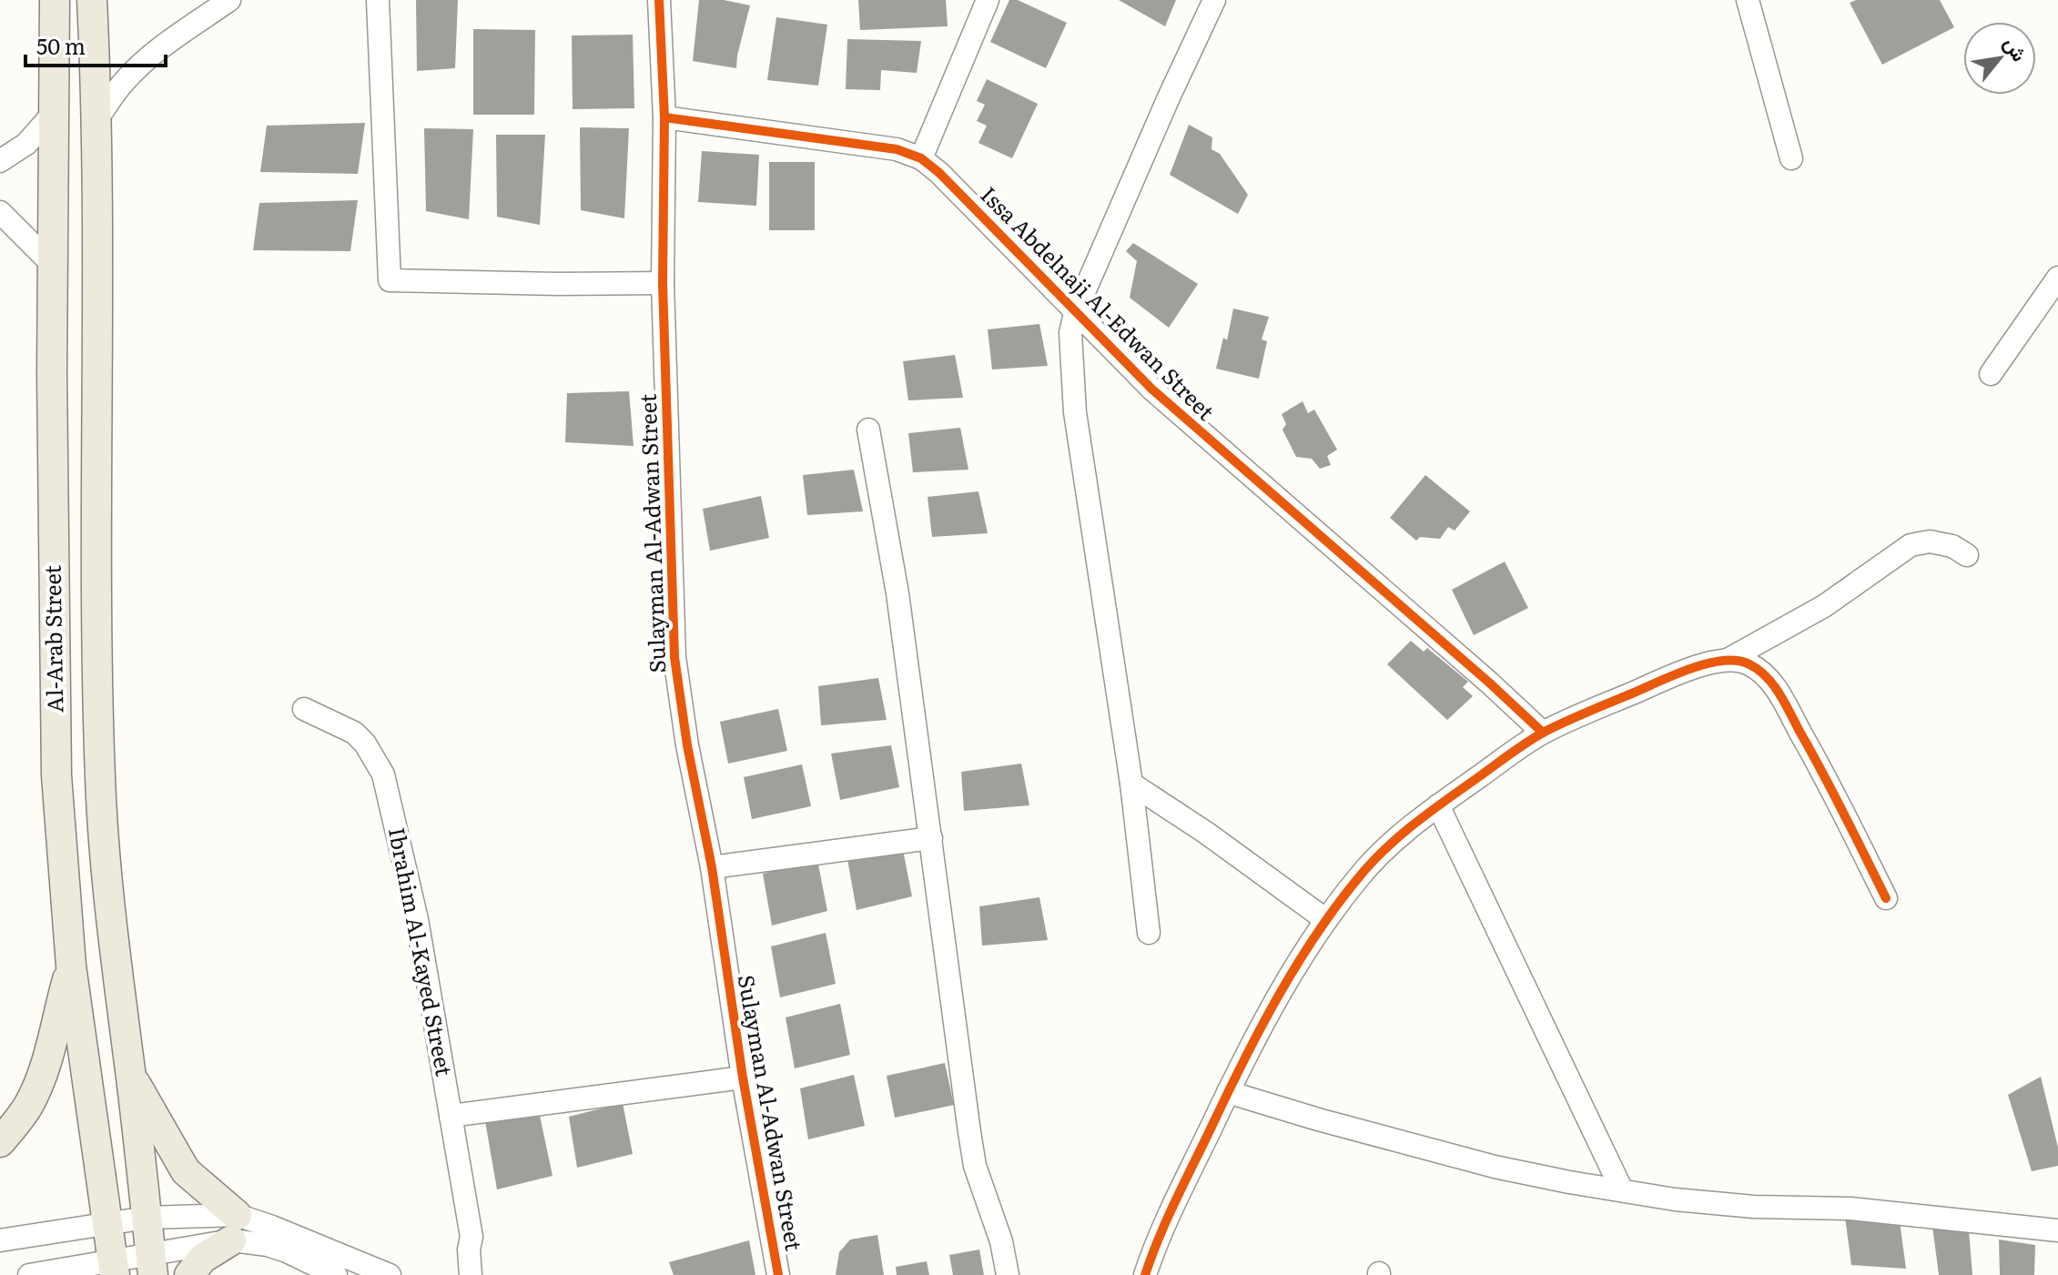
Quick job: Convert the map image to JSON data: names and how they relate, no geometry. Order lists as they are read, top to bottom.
{
  "streets": {
    "main road": ["Al-Arab Street"],
    "street": ["Issa Abdelnaji Al-Edwan Street", "Sulayman Al-Adwan Street", "Ibrahim Al-Kayed Street"]
  },
  "crossings": [
    ["Issa Abdelnaji Al-Edwan Street", "Sulayman Al-Adwan Street"]
  ],
  "scale_bar": "50 m",
  "north": "top right"
}
